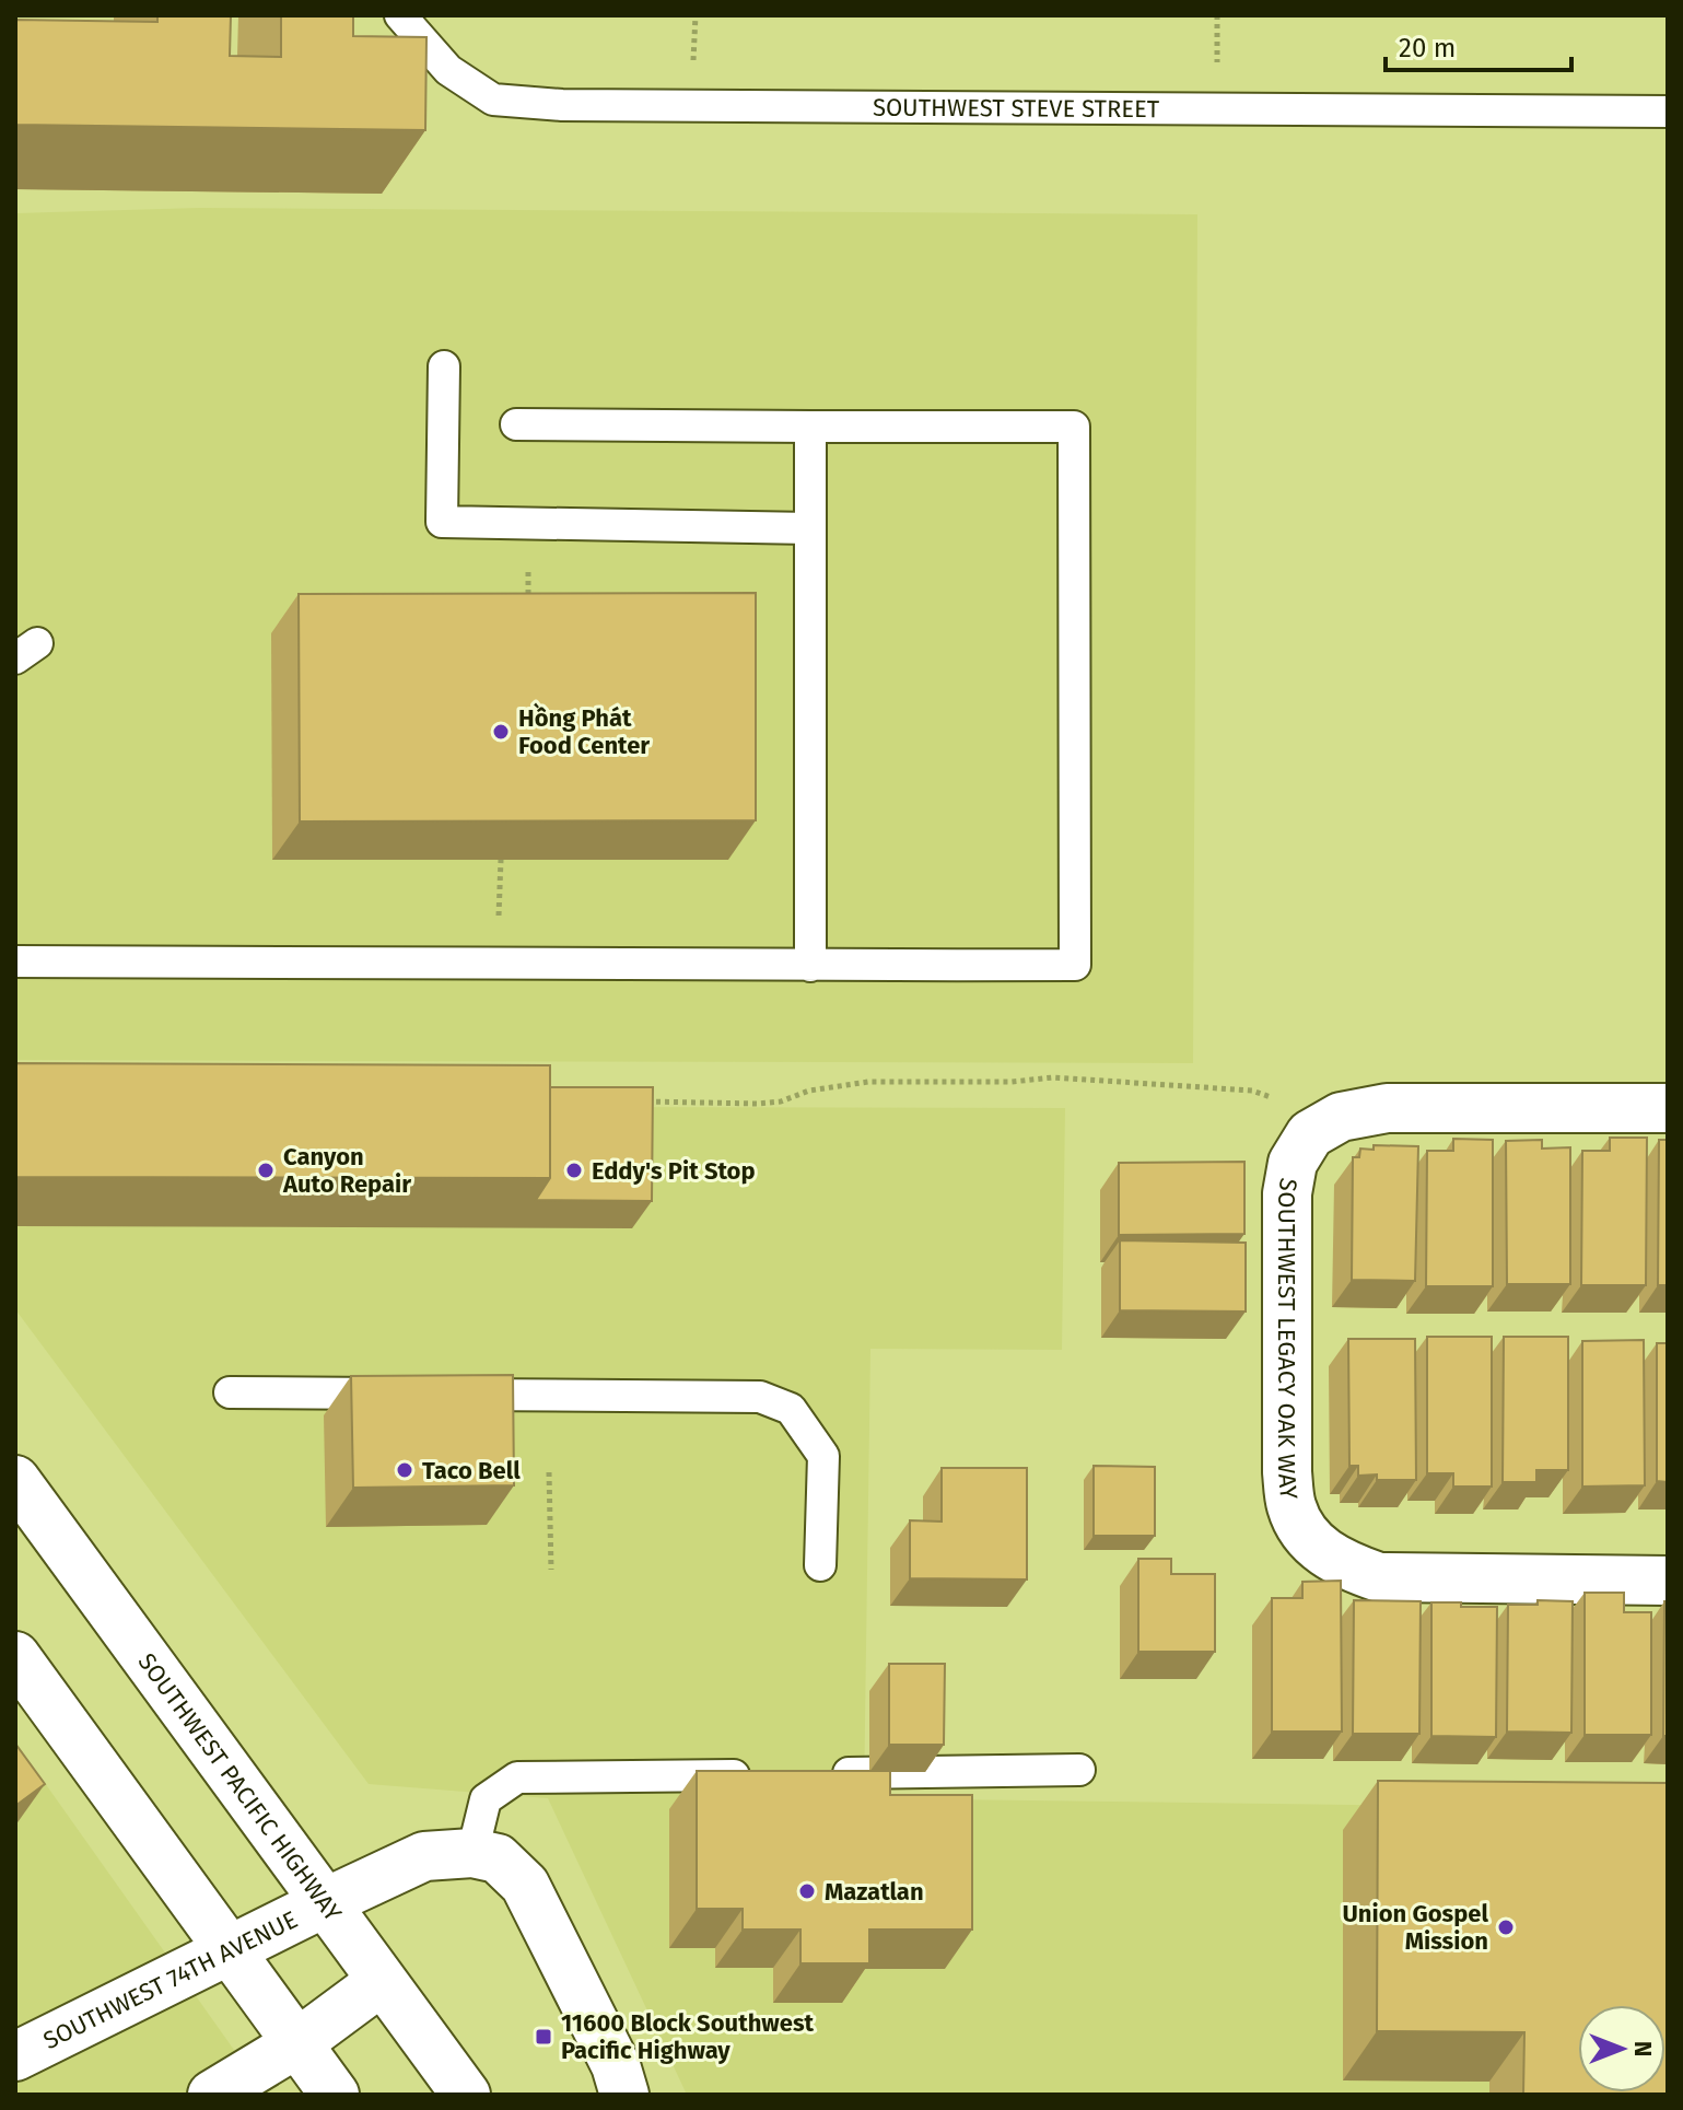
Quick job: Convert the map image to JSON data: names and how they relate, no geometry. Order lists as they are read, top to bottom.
{
  "streets": {
    "main road": ["SOUTHWEST LEGACY OAK WAY", "SOUTHWEST PACIFIC HIGHWAY", "SOUTHWEST 74TH AVENUE"],
    "lane": ["SOUTHWEST STEVE STREET"]
  },
  "crossings": [
    ["SOUTHWEST PACIFIC HIGHWAY", "SOUTHWEST 74TH AVENUE"]
  ],
  "places": {
    "other": [
      "Hồng Phát Food Center",
      "Canyon Auto Repair",
      "Eddy's Pit Stop",
      "Taco Bell",
      "Mazatlan",
      "Union Gospel Mission"
    ],
    "transit": ["11600 Block Southwest Pacific Highway"]
  },
  "scale_bar": "20 m",
  "north": "right"
}
